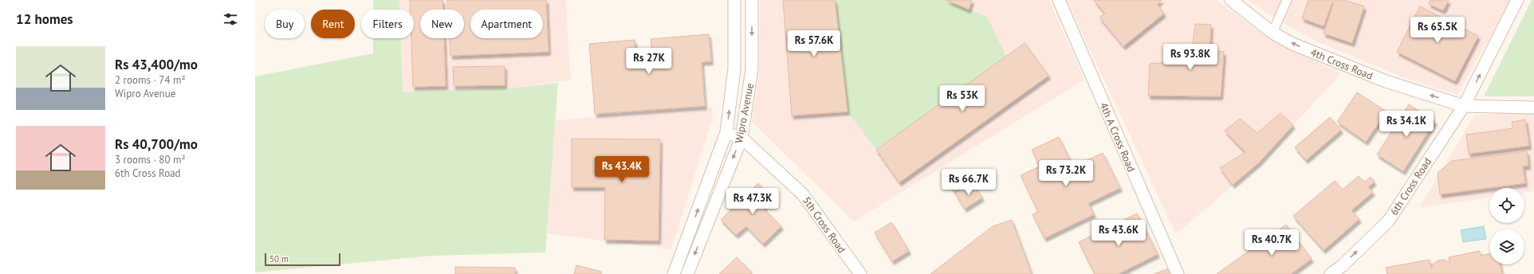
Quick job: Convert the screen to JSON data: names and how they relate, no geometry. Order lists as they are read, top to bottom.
{
  "streets": {
    "street": [
      "4th Cross Road",
      "Wipro Avenue",
      "4th A Cross Road",
      "6th Cross Road",
      "5th Cross Road"
    ]
  },
  "crossings": [
    ["4th Cross Road", "6th Cross Road"],
    ["Wipro Avenue", "5th Cross Road"]
  ],
  "one_way": ["4th Cross Road", "6th Cross Road"],
  "scale_bar": "50 m",
  "page": {
    "heading": "12 homes",
    "chip": [
      "Buy",
      "Rent",
      "Filters",
      "New",
      "Apartment"
    ],
    "price": [
      "Rs 65.5K",
      "Rs 57.6K",
      "Rs 93.8K",
      "Rs 27K",
      "Rs 53K",
      "Rs 34.1K",
      "Rs 43.4K",
      "Rs 73.2K",
      "Rs 66.7K",
      "Rs 47.3K",
      "Rs 43.6K",
      "Rs 40.7K"
    ],
    "list": [
      {
        "name": "Rs 43,400/mo",
        "note": "2 rooms · 74 m² · Wipro Avenue"
      },
      {
        "name": "Rs 40,700/mo",
        "note": "3 rooms · 80 m² · 6th Cross Road"
      }
    ],
    "scale": "50 m"
  }
}
